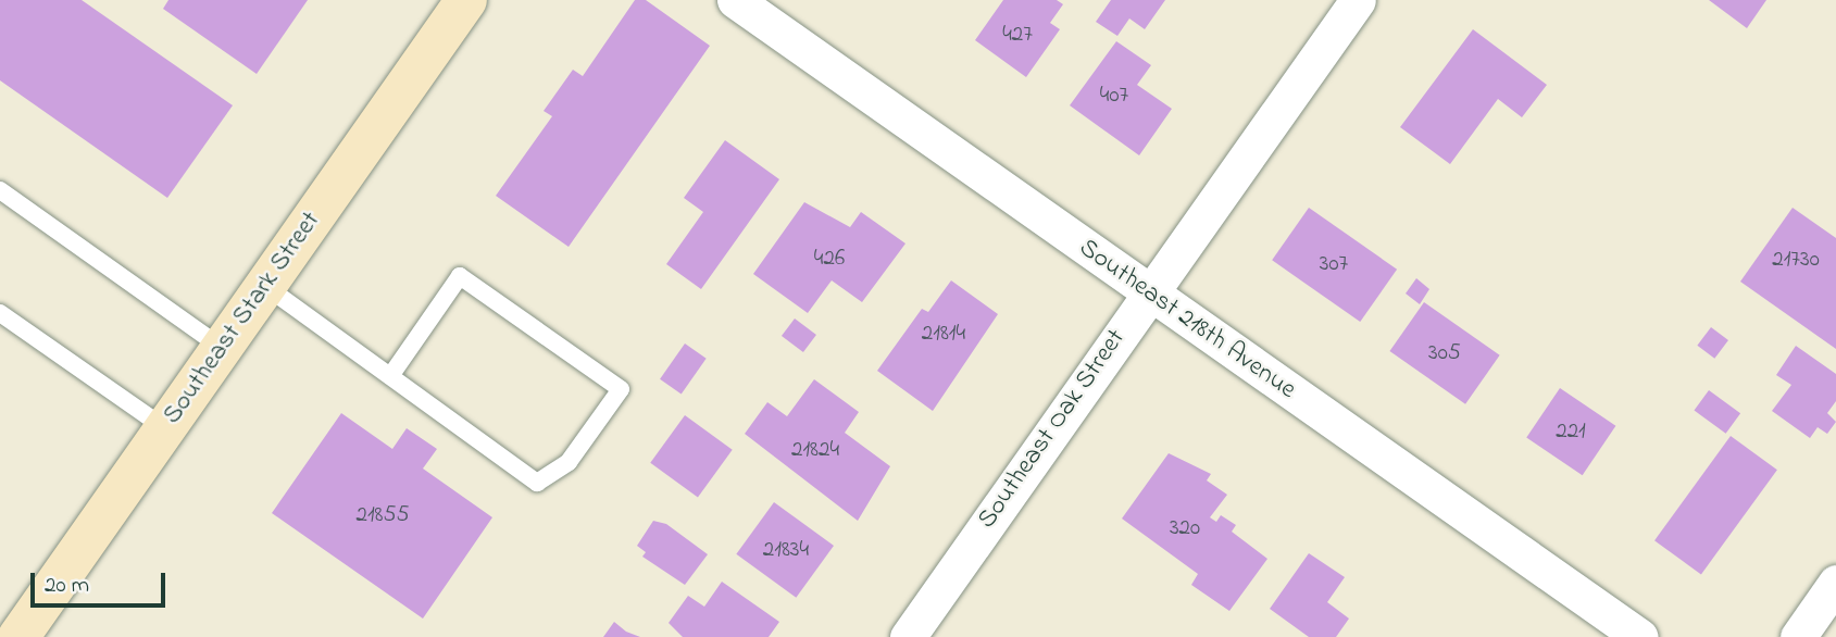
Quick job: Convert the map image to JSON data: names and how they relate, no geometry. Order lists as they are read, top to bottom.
{
  "streets": {
    "main road": ["Southeast Stark Street"],
    "street": ["Southeast 218th Avenue", "Southeast Oak Street"]
  },
  "crossings": [
    ["Southeast 218th Avenue", "Southeast Oak Street"]
  ],
  "house_numbers": [
    "427",
    "407",
    "426",
    "21730",
    "307",
    "21814",
    "305",
    "221",
    "21824",
    "21855",
    "320",
    "21834"
  ],
  "scale_bar": "20 m"
}
